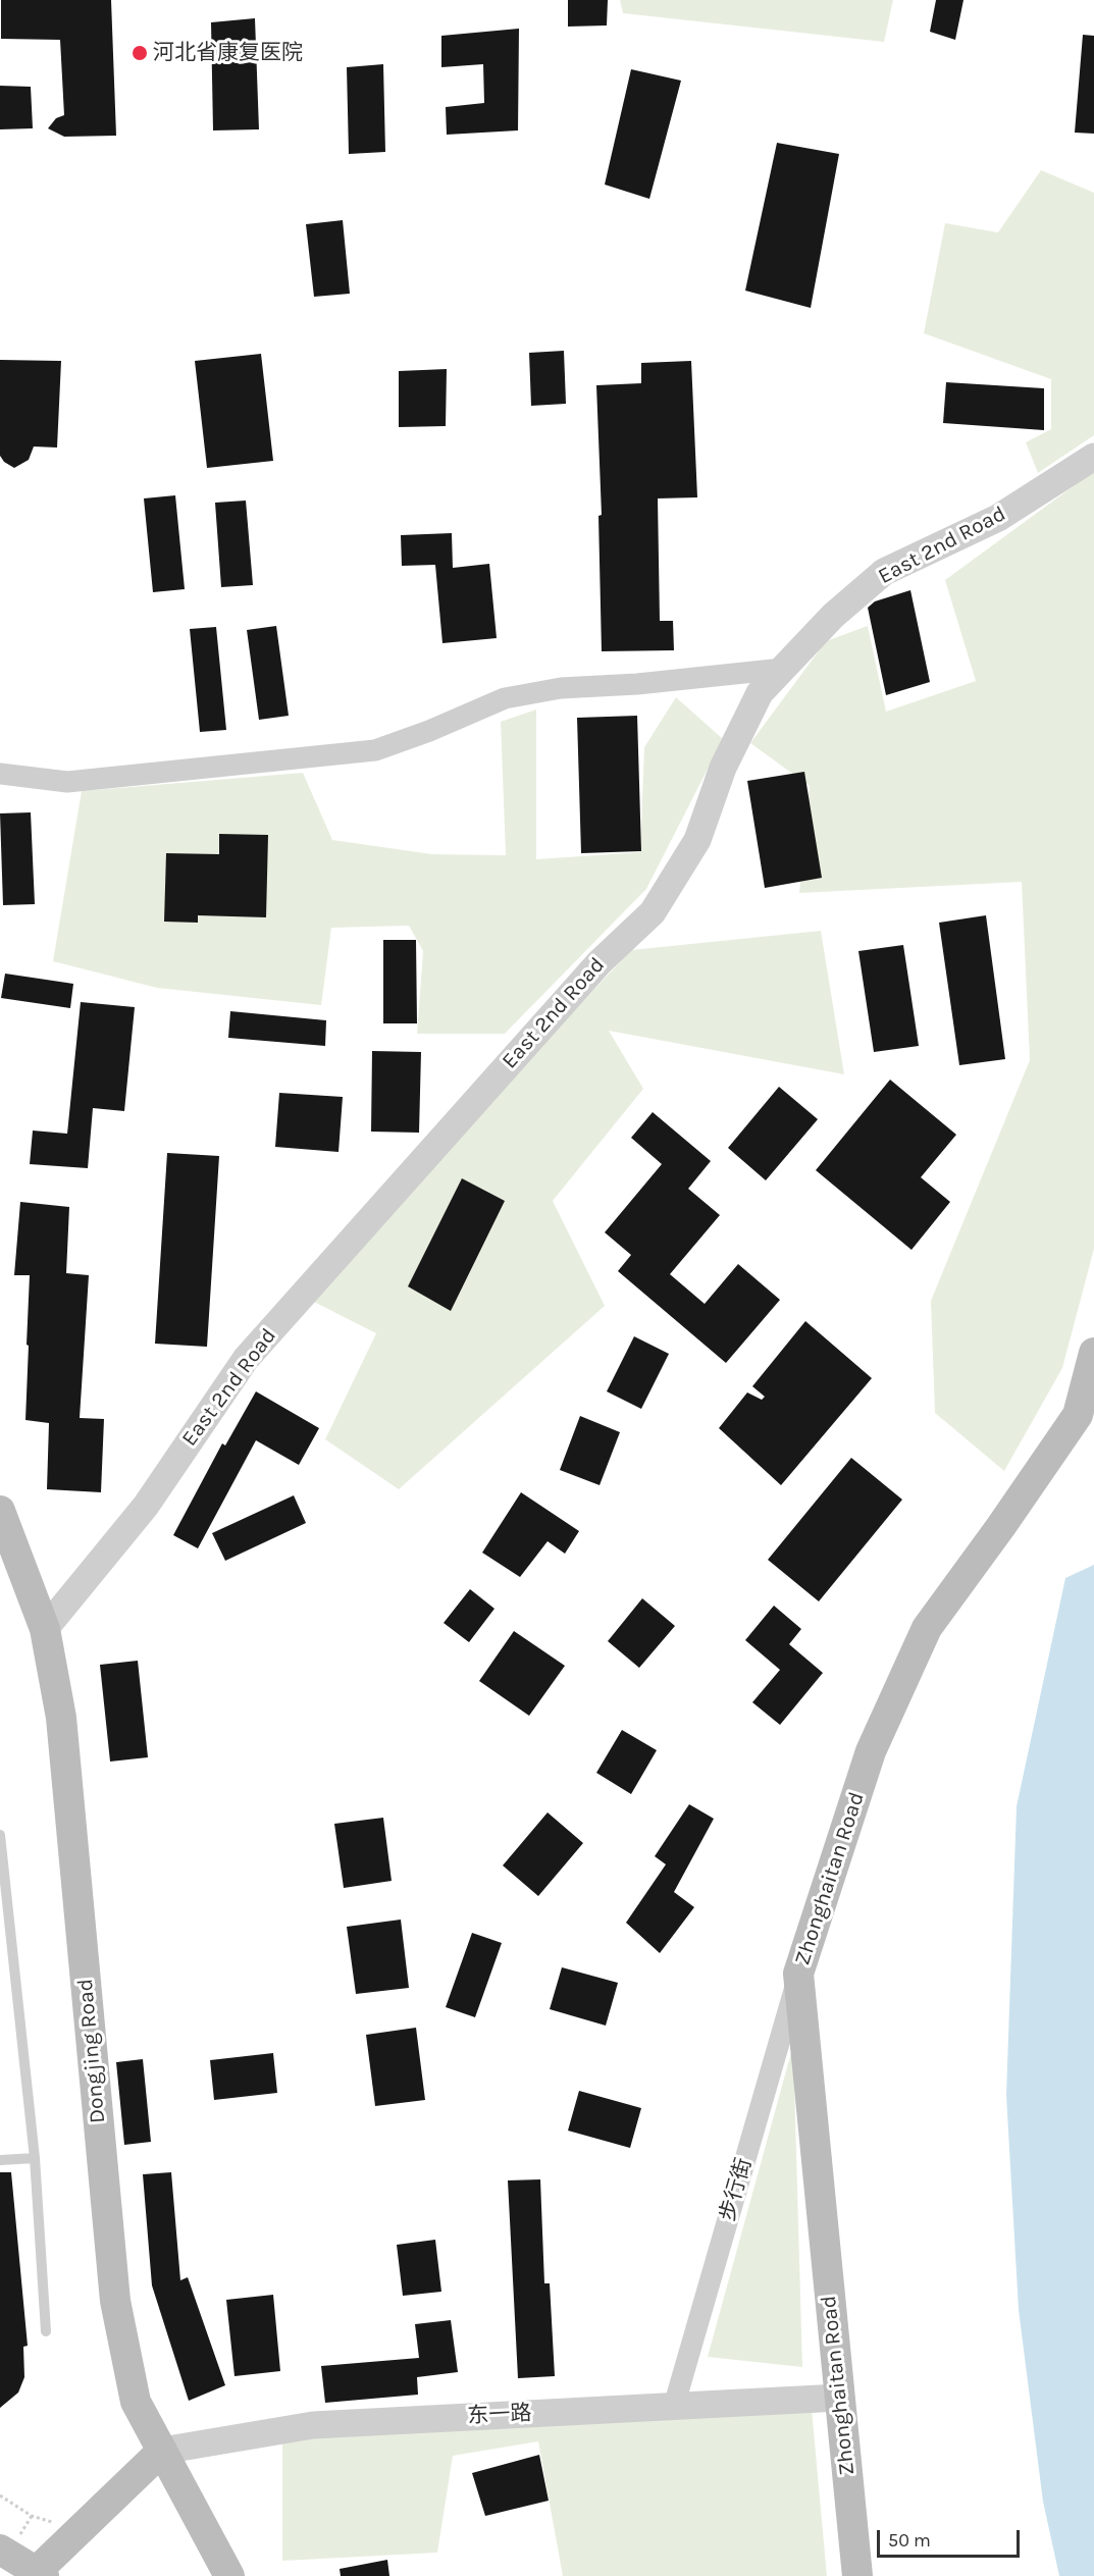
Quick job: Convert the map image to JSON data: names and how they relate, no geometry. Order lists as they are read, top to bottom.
{
  "streets": {
    "main road": ["Zhonghaitan Road", "Dongjing Road"],
    "street": ["East 2nd Road", "步行街", "东一路"]
  },
  "crossings": [
    ["East 2nd Road", "Dongjing Road"],
    ["Zhonghaitan Road", "步行街"],
    ["Zhonghaitan Road", "东一路"],
    ["Dongjing Road", "东一路"],
    ["步行街", "东一路"]
  ],
  "places": ["河北省康复医院"],
  "scale_bar": "50 m"
}
